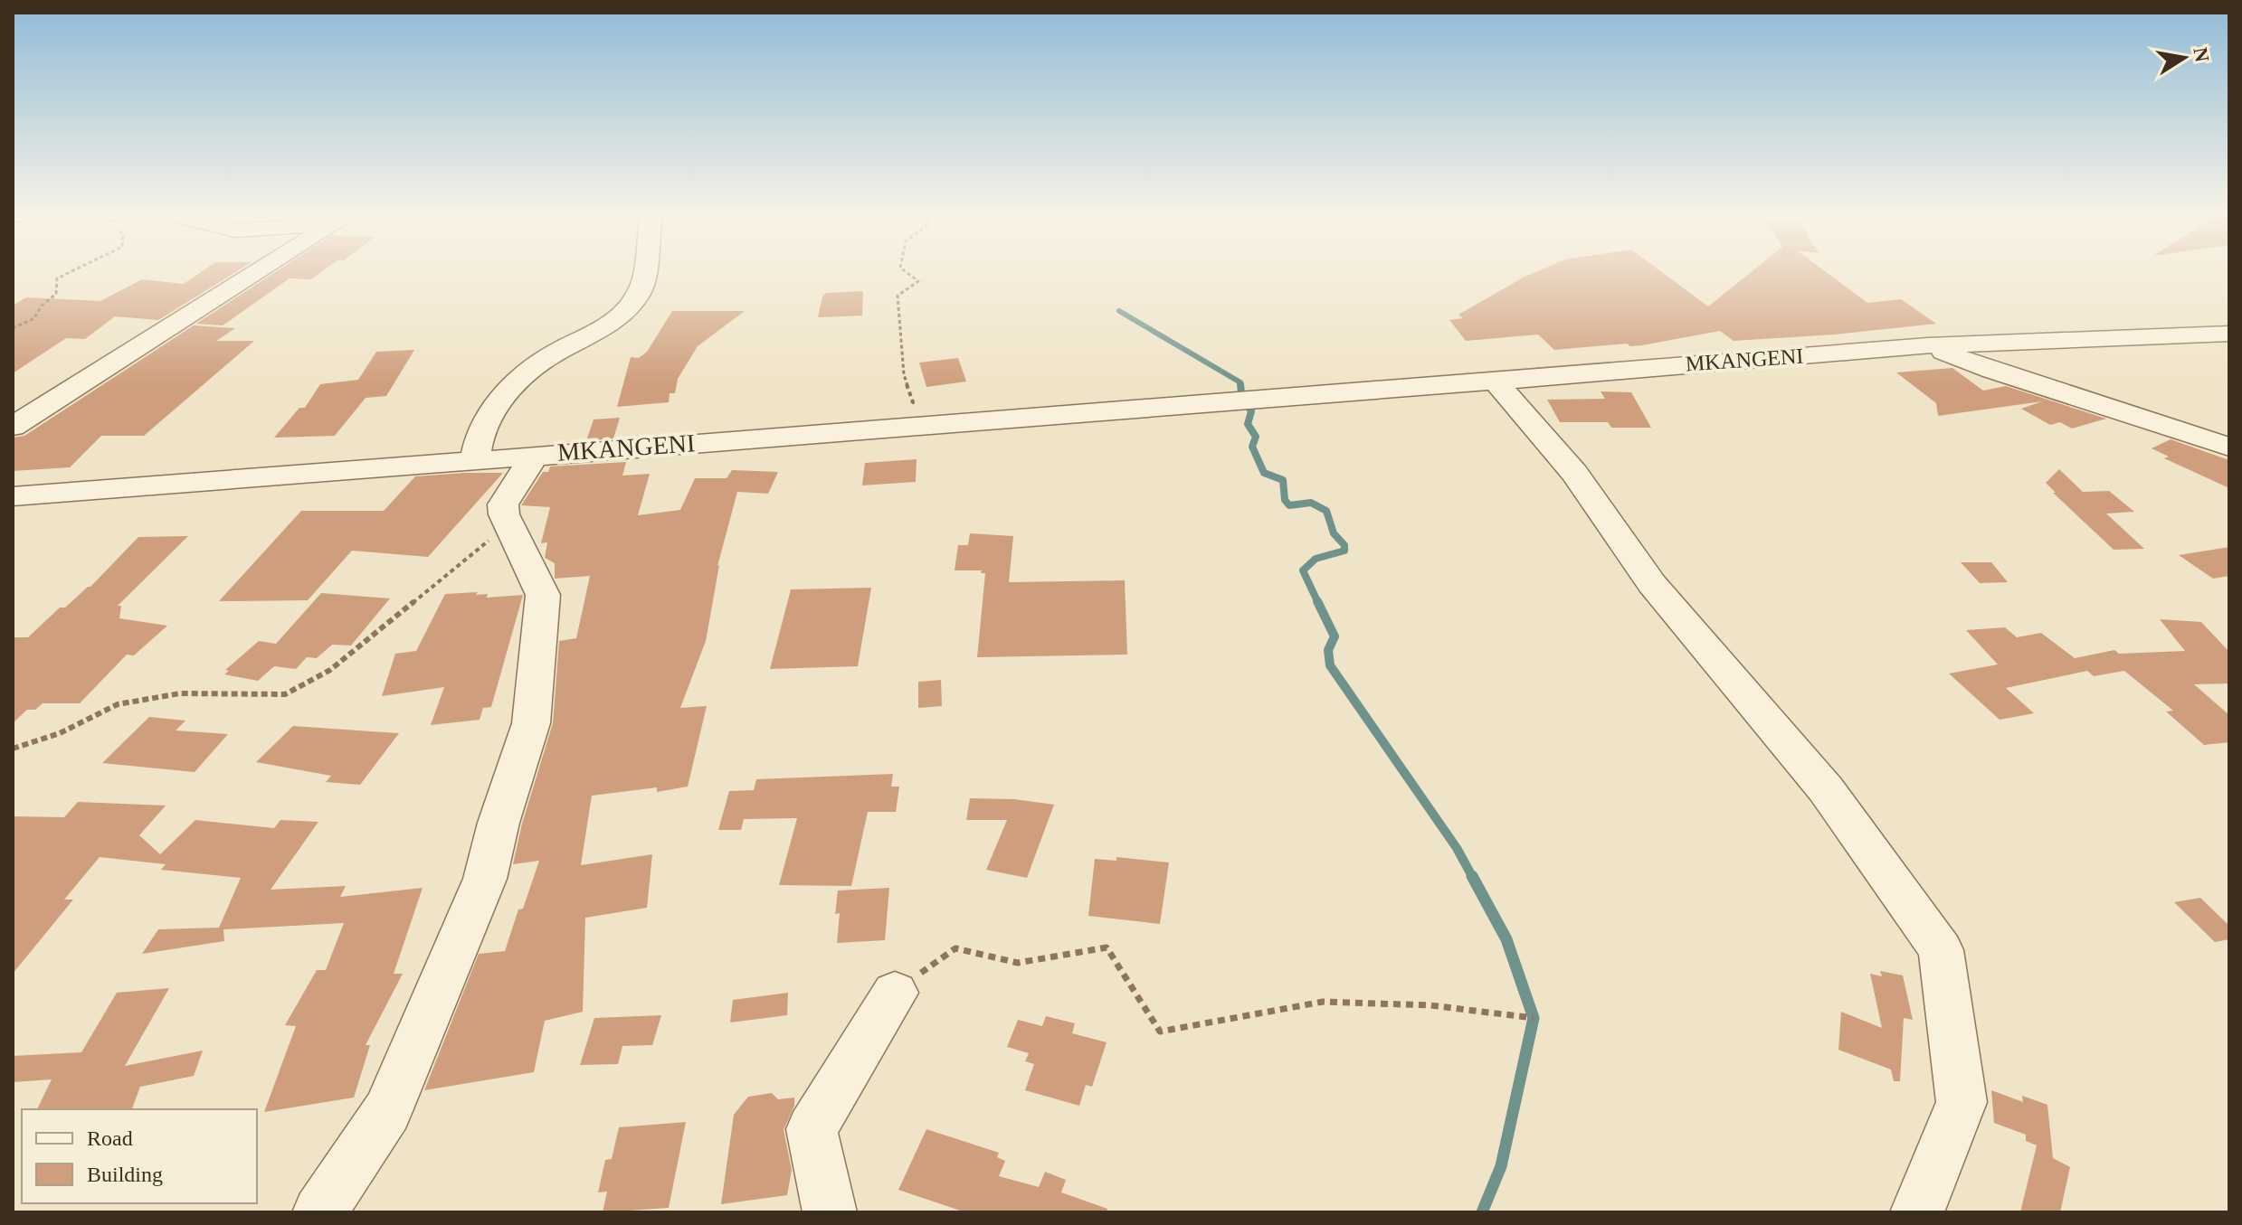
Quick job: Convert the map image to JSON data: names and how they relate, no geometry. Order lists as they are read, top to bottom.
{
  "streets": {
    "street": ["MKANGENI"]
  },
  "legend": ["Road", "Building"],
  "north": "right"
}
